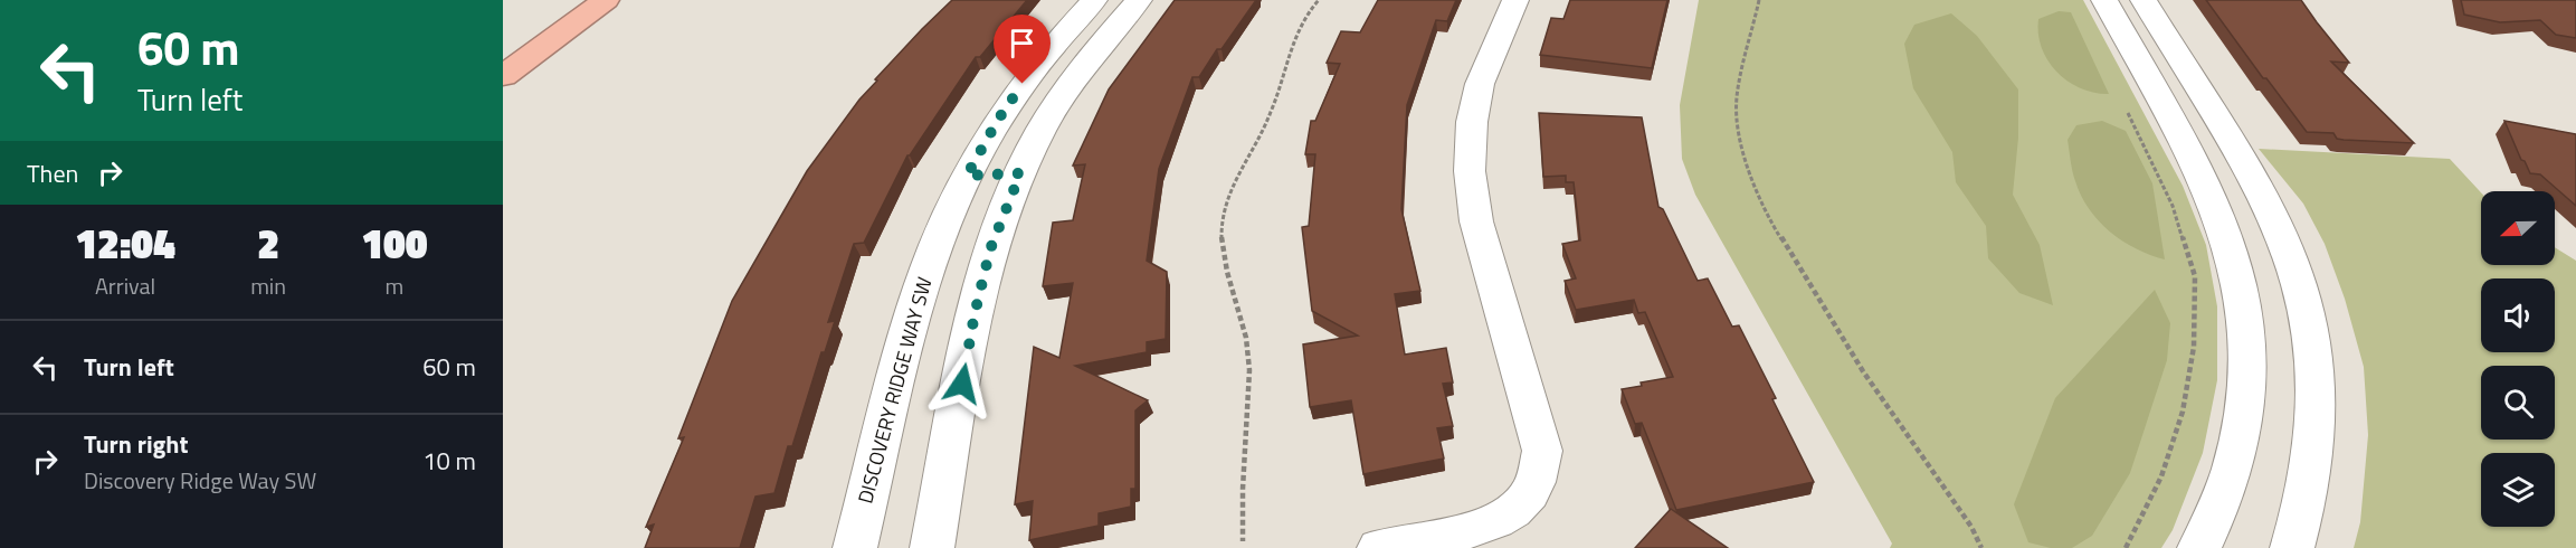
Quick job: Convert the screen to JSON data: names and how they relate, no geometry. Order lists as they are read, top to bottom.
{
  "streets": {
    "street": ["DISCOVERY RIDGE WAY SW"]
  },
  "north": "left",
  "page": {
    "turn": ["60 m", "Turn left"],
    "then": "Then",
    "eta": [
      "12:04",
      "Arrival",
      "2",
      "min",
      "100",
      "m"
    ],
    "list": [
      {
        "name": "Turn left",
        "value": "60 m"
      },
      {
        "name": "Turn right",
        "note": "Discovery Ridge Way SW",
        "value": "10 m"
      }
    ]
  }
}
